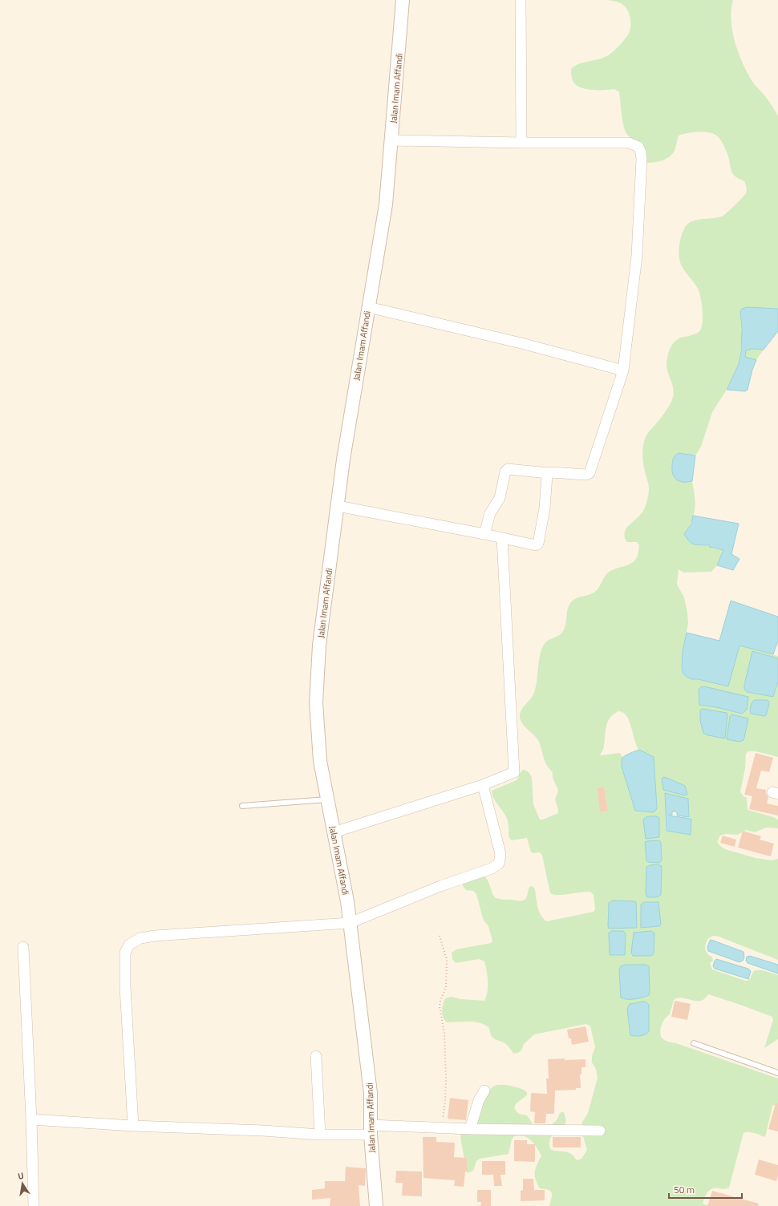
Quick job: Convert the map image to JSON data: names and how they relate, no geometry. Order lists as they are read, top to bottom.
{
  "streets": {
    "street": ["Jalan Imam Affandi"]
  },
  "scale_bar": "50 m",
  "north": "top"
}
